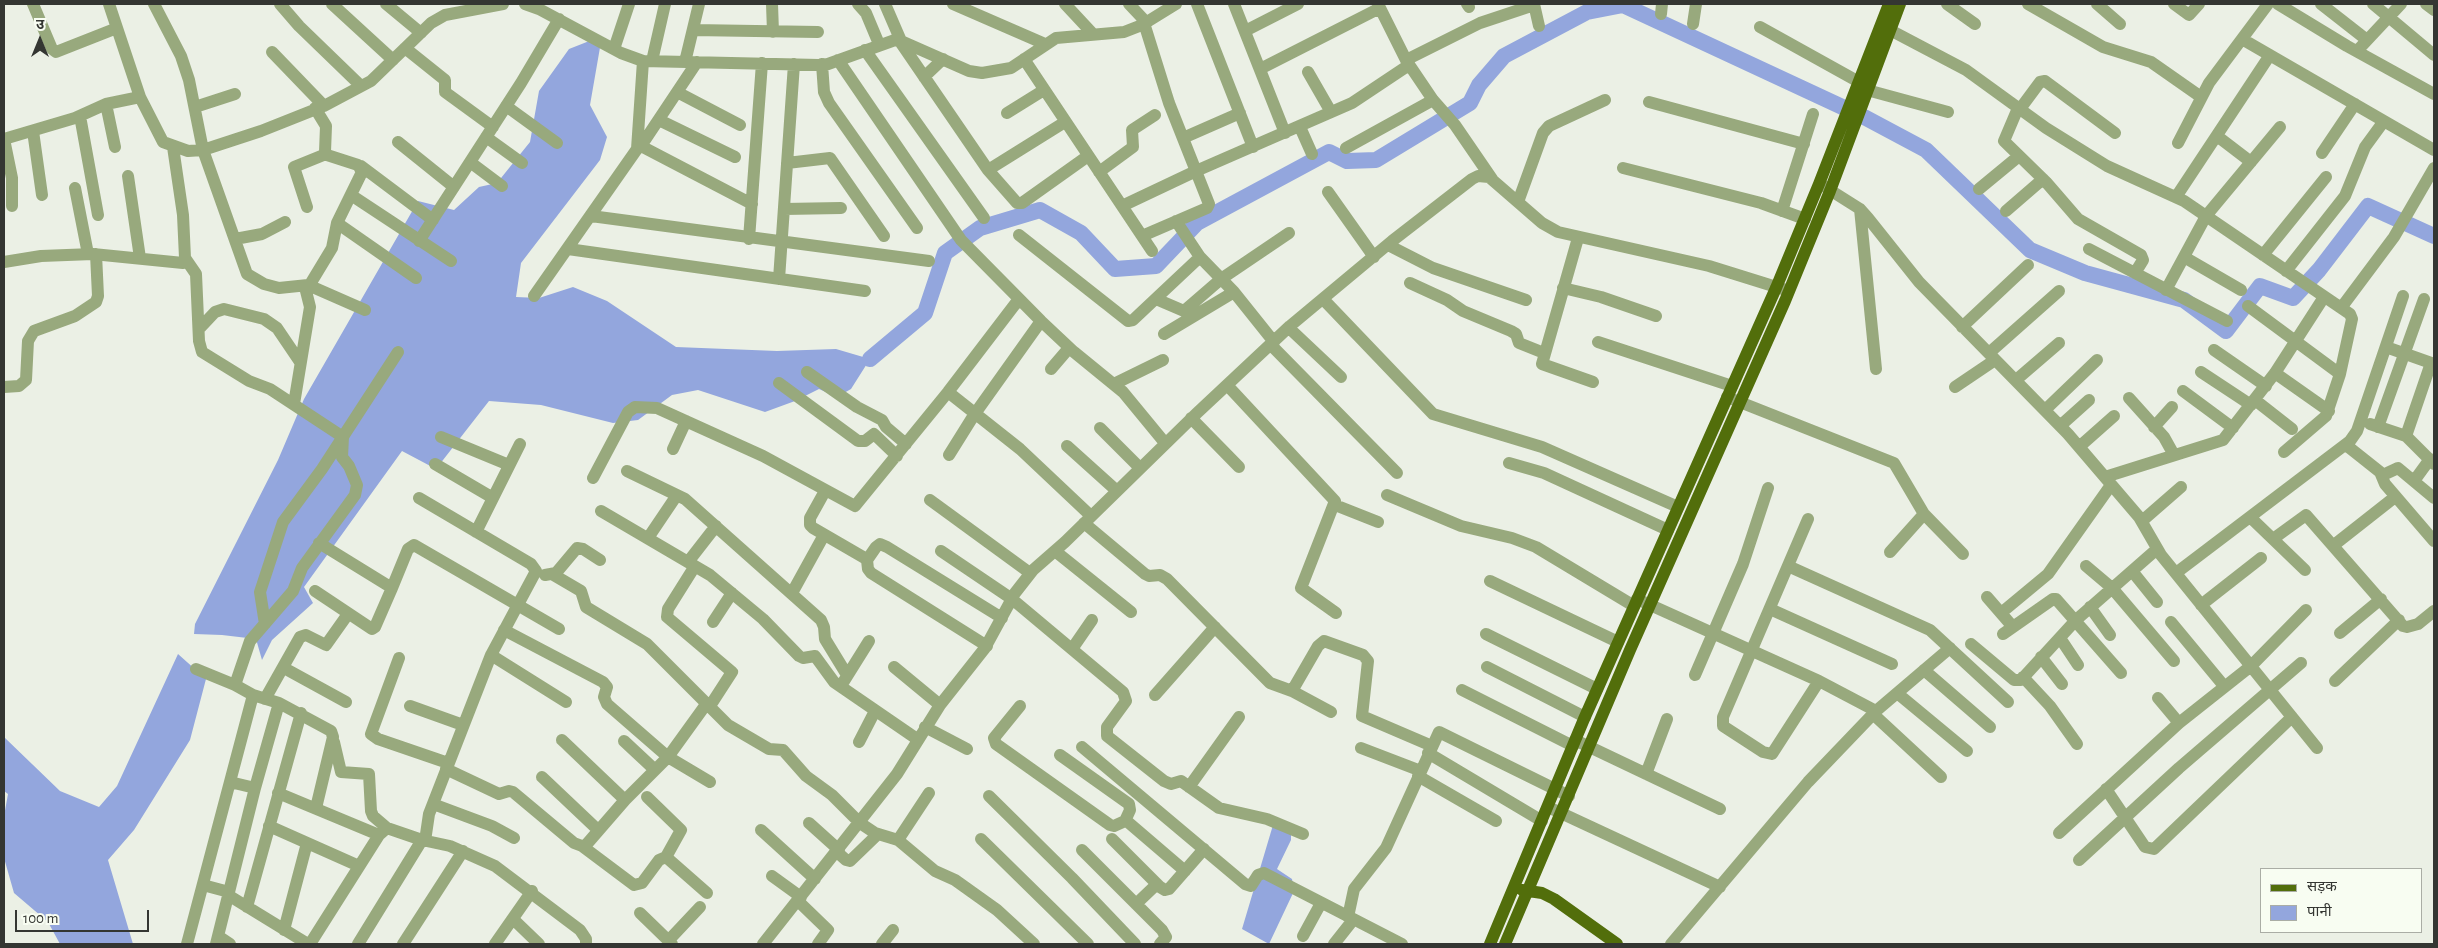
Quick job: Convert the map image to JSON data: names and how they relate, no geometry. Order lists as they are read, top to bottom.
{
  "legend": ["सड़क", "पानी"],
  "scale_bar": "100 m",
  "north": "top"
}
